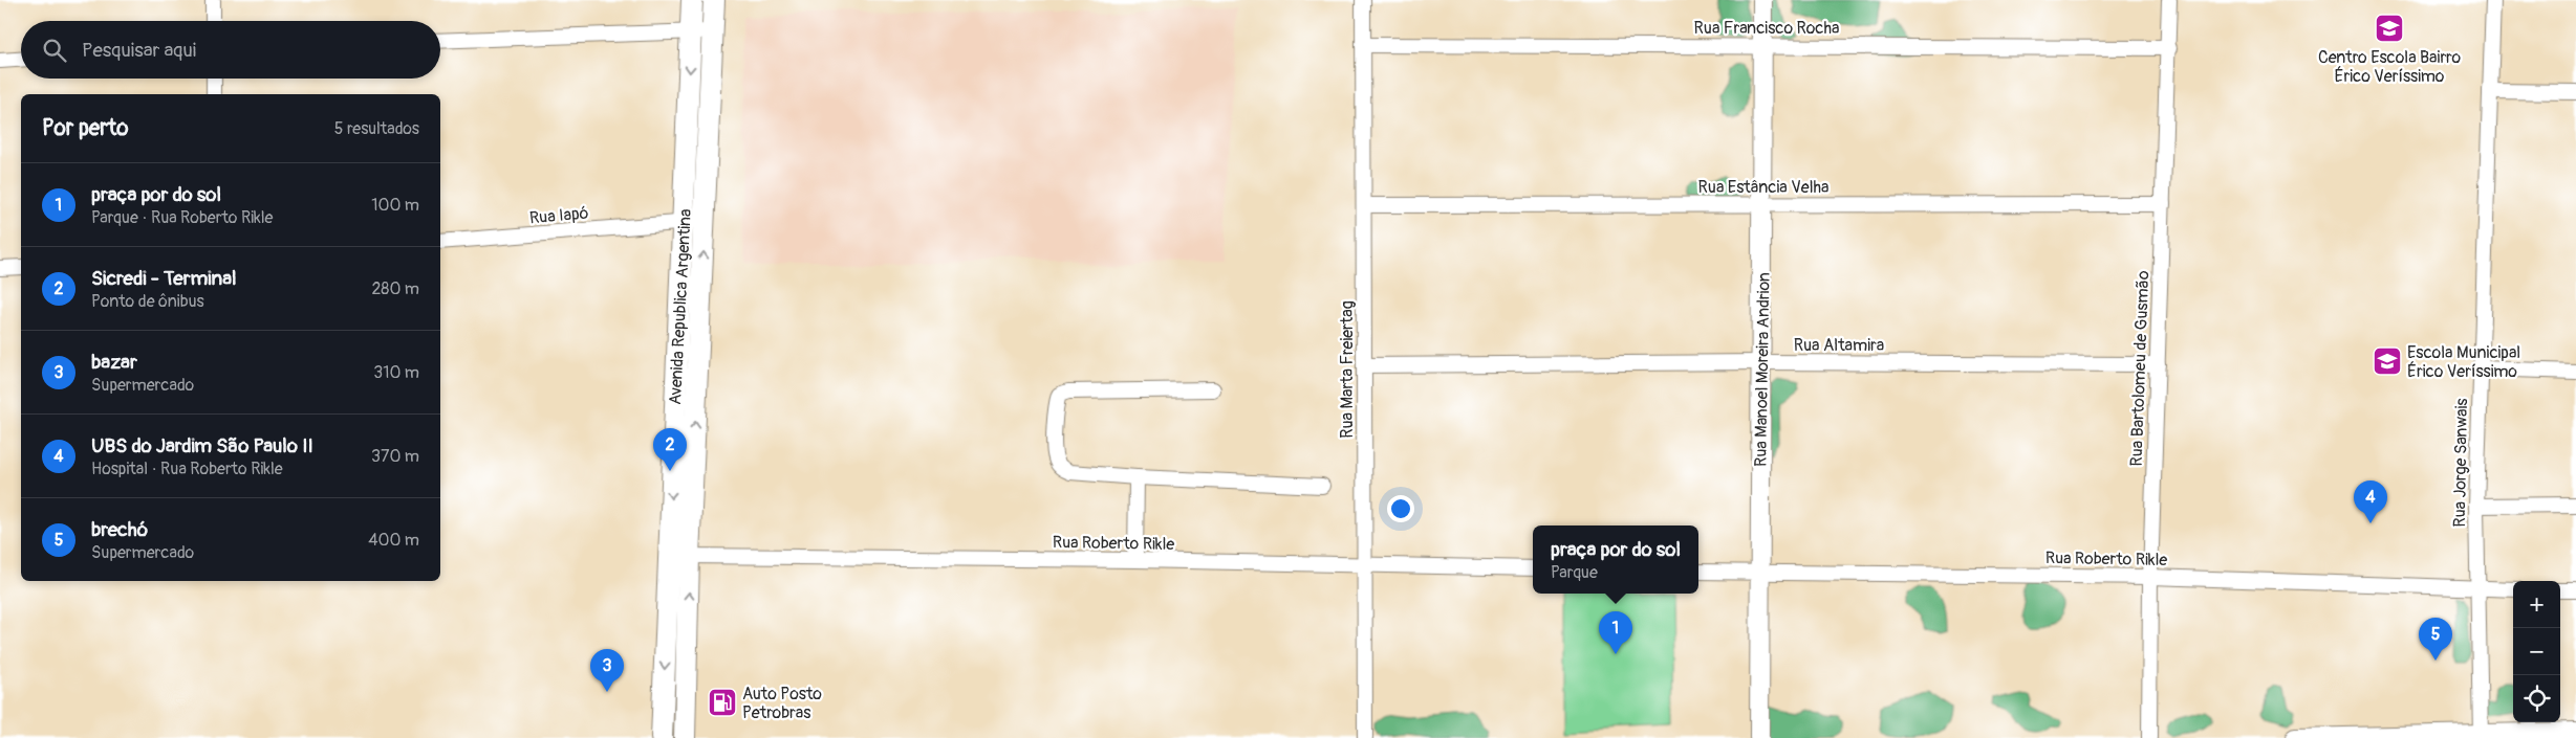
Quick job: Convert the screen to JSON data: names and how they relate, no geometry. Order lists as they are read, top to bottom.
{
  "streets": {
    "main road": ["Avenida Republica Argentina"],
    "street": [
      "Rua Francisco Rocha",
      "Rua Estância Velha",
      "Rua Iapó",
      "Rua Altamira",
      "Rua Bartolomeu de Gusmão",
      "Rua Marta Freiertag",
      "Rua Manoel Moreira Andrion",
      "Rua Jorge Sanwais",
      "Rua Roberto Rikle"
    ]
  },
  "crossings": [
    ["Rua Francisco Rocha", "Rua Bartolomeu de Gusmão"],
    ["Rua Francisco Rocha", "Rua Marta Freiertag"],
    ["Rua Francisco Rocha", "Rua Manoel Moreira Andrion"],
    ["Rua Estância Velha", "Rua Bartolomeu de Gusmão"],
    ["Rua Estância Velha", "Rua Marta Freiertag"],
    ["Rua Estância Velha", "Rua Manoel Moreira Andrion"],
    ["Rua Iapó", "Avenida Republica Argentina"],
    ["Avenida Republica Argentina", "Rua Roberto Rikle"],
    ["Rua Altamira", "Rua Bartolomeu de Gusmão"],
    ["Rua Altamira", "Rua Marta Freiertag"],
    ["Rua Altamira", "Rua Manoel Moreira Andrion"],
    ["Rua Bartolomeu de Gusmão", "Rua Roberto Rikle"],
    ["Rua Marta Freiertag", "Rua Roberto Rikle"],
    ["Rua Manoel Moreira Andrion", "Rua Roberto Rikle"],
    ["Rua Jorge Sanwais", "Rua Roberto Rikle"]
  ],
  "places": {
    "school or university": ["Centro Escola Bairro Érico Veríssimo", "Escola Municipal Érico Veríssimo"],
    "fuel station": ["Auto Posto Petrobras"]
  },
  "page": {
    "search": "Pesquisar aqui",
    "heading": ["Por perto", "5 resultados"],
    "list": [
      {
        "mark": "1",
        "name": "praça por do sol",
        "note": "Parque · Rua Roberto Rikle",
        "value": "100 m"
      },
      {
        "mark": "2",
        "name": "Sicredi - Terminal",
        "note": "Ponto de ônibus",
        "value": "280 m"
      },
      {
        "mark": "3",
        "name": "bazar",
        "note": "Supermercado",
        "value": "310 m"
      },
      {
        "mark": "4",
        "name": "UBS do Jardim São Paulo II",
        "note": "Hospital · Rua Roberto Rikle",
        "value": "370 m"
      },
      {
        "mark": "5",
        "name": "brechó",
        "note": "Supermercado",
        "value": "400 m"
      }
    ],
    "pins": [
      "2",
      "4",
      "1",
      "5",
      "3"
    ],
    "popup": ["praça por do sol", "Parque"],
    "map_buttons": ["+", "−"]
  }
}
